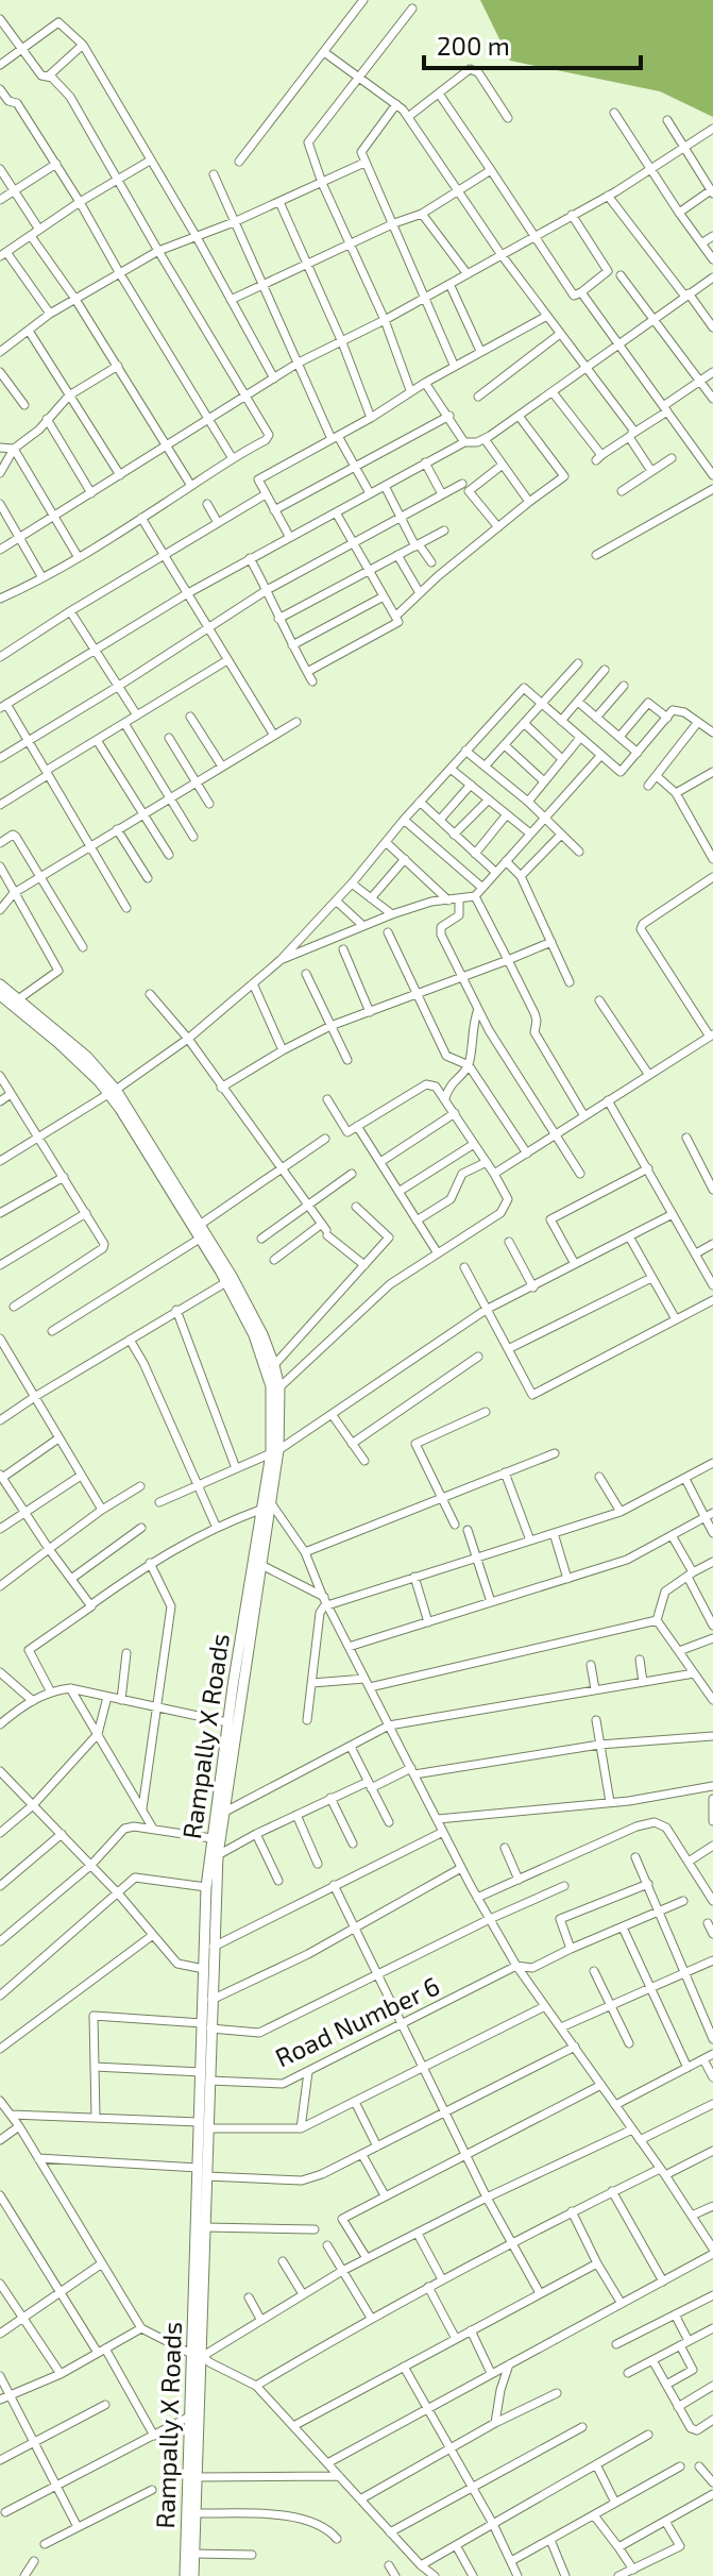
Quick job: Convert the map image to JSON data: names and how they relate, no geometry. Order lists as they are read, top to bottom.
{
  "streets": {
    "main road": ["Rampally X Roads"],
    "street": ["Road Number 6"]
  },
  "scale_bar": "200 m"
}
